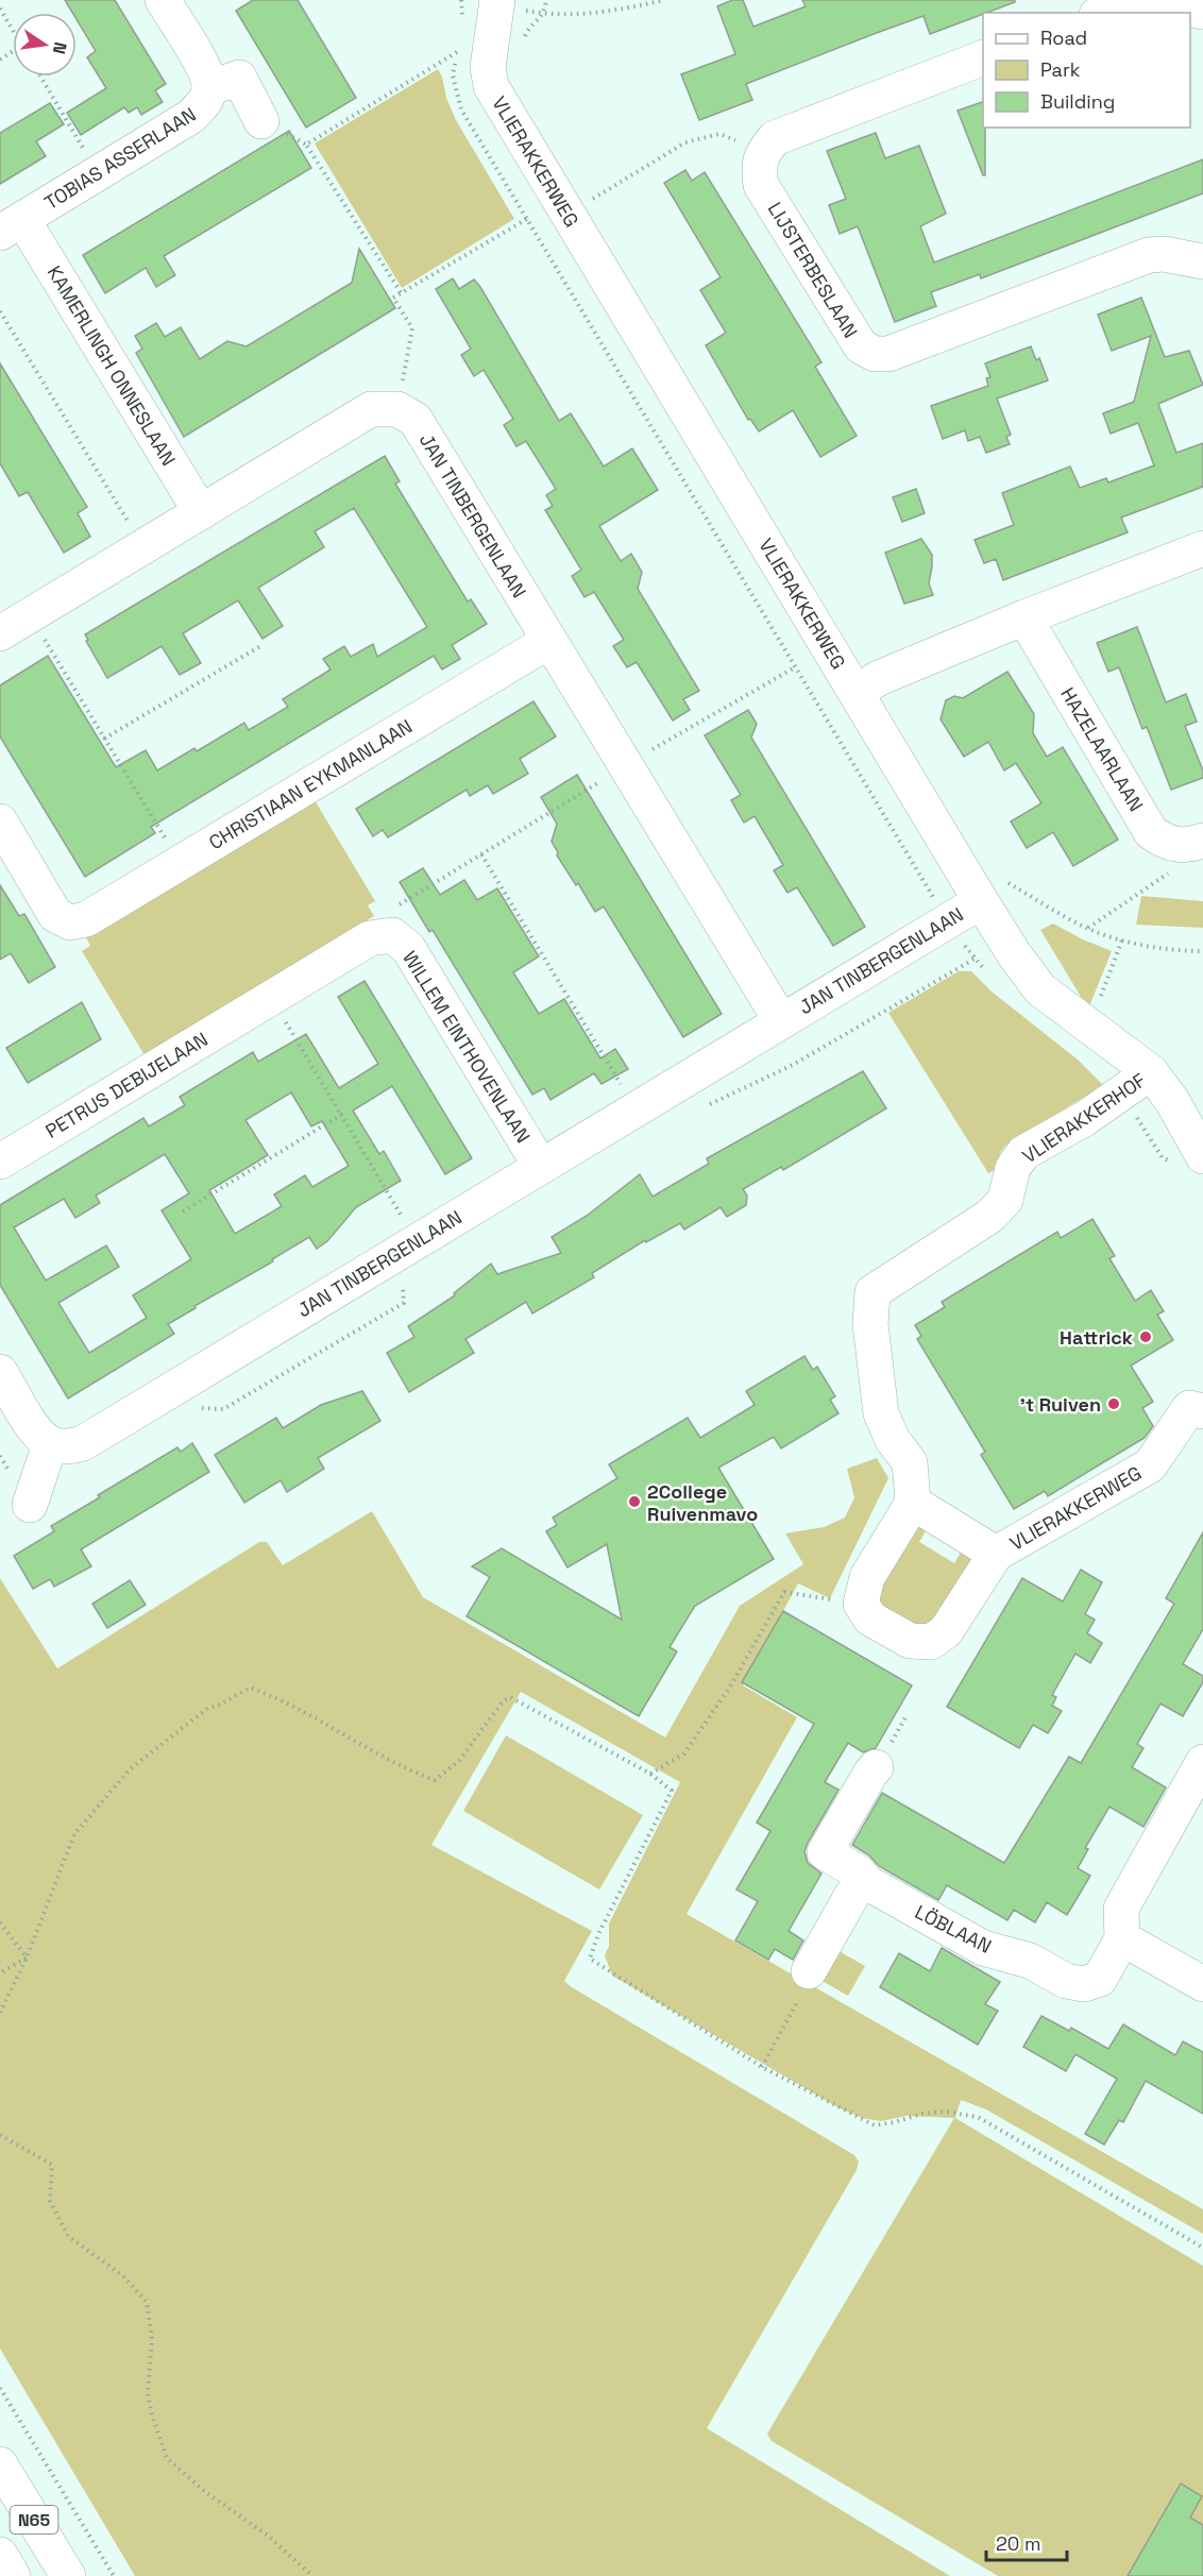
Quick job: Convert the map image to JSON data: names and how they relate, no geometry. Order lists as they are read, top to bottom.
{
  "streets": {
    "street": [
      "TOBIAS ASSERLAAN",
      "VLIERAKKERWEG",
      "LIJSTERBESLAAN",
      "KAMERLINGH ONNESLAAN",
      "JAN TINBERGENLAAN",
      "HAZELAARLAAN",
      "CHRISTIAAN EYKMANLAAN",
      "WILLEM EINTHOVENLAAN",
      "PETRUS DEBIJELAAN",
      "VLIERAKKERHOF",
      "LÖBLAAN",
      "N65"
    ]
  },
  "crossings": [
    ["TOBIAS ASSERLAAN", "KAMERLINGH ONNESLAAN"],
    ["VLIERAKKERWEG", "JAN TINBERGENLAAN"],
    ["VLIERAKKERWEG", "VLIERAKKERHOF"],
    ["JAN TINBERGENLAAN", "CHRISTIAAN EYKMANLAAN"],
    ["JAN TINBERGENLAAN", "WILLEM EINTHOVENLAAN"],
    ["WILLEM EINTHOVENLAAN", "PETRUS DEBIJELAAN"]
  ],
  "places": ["Hattrick", "'t Ruiven", "2College Ruivenmavo"],
  "legend": ["Road", "Park", "Building"],
  "scale_bar": "20 m",
  "north": "right"
}
